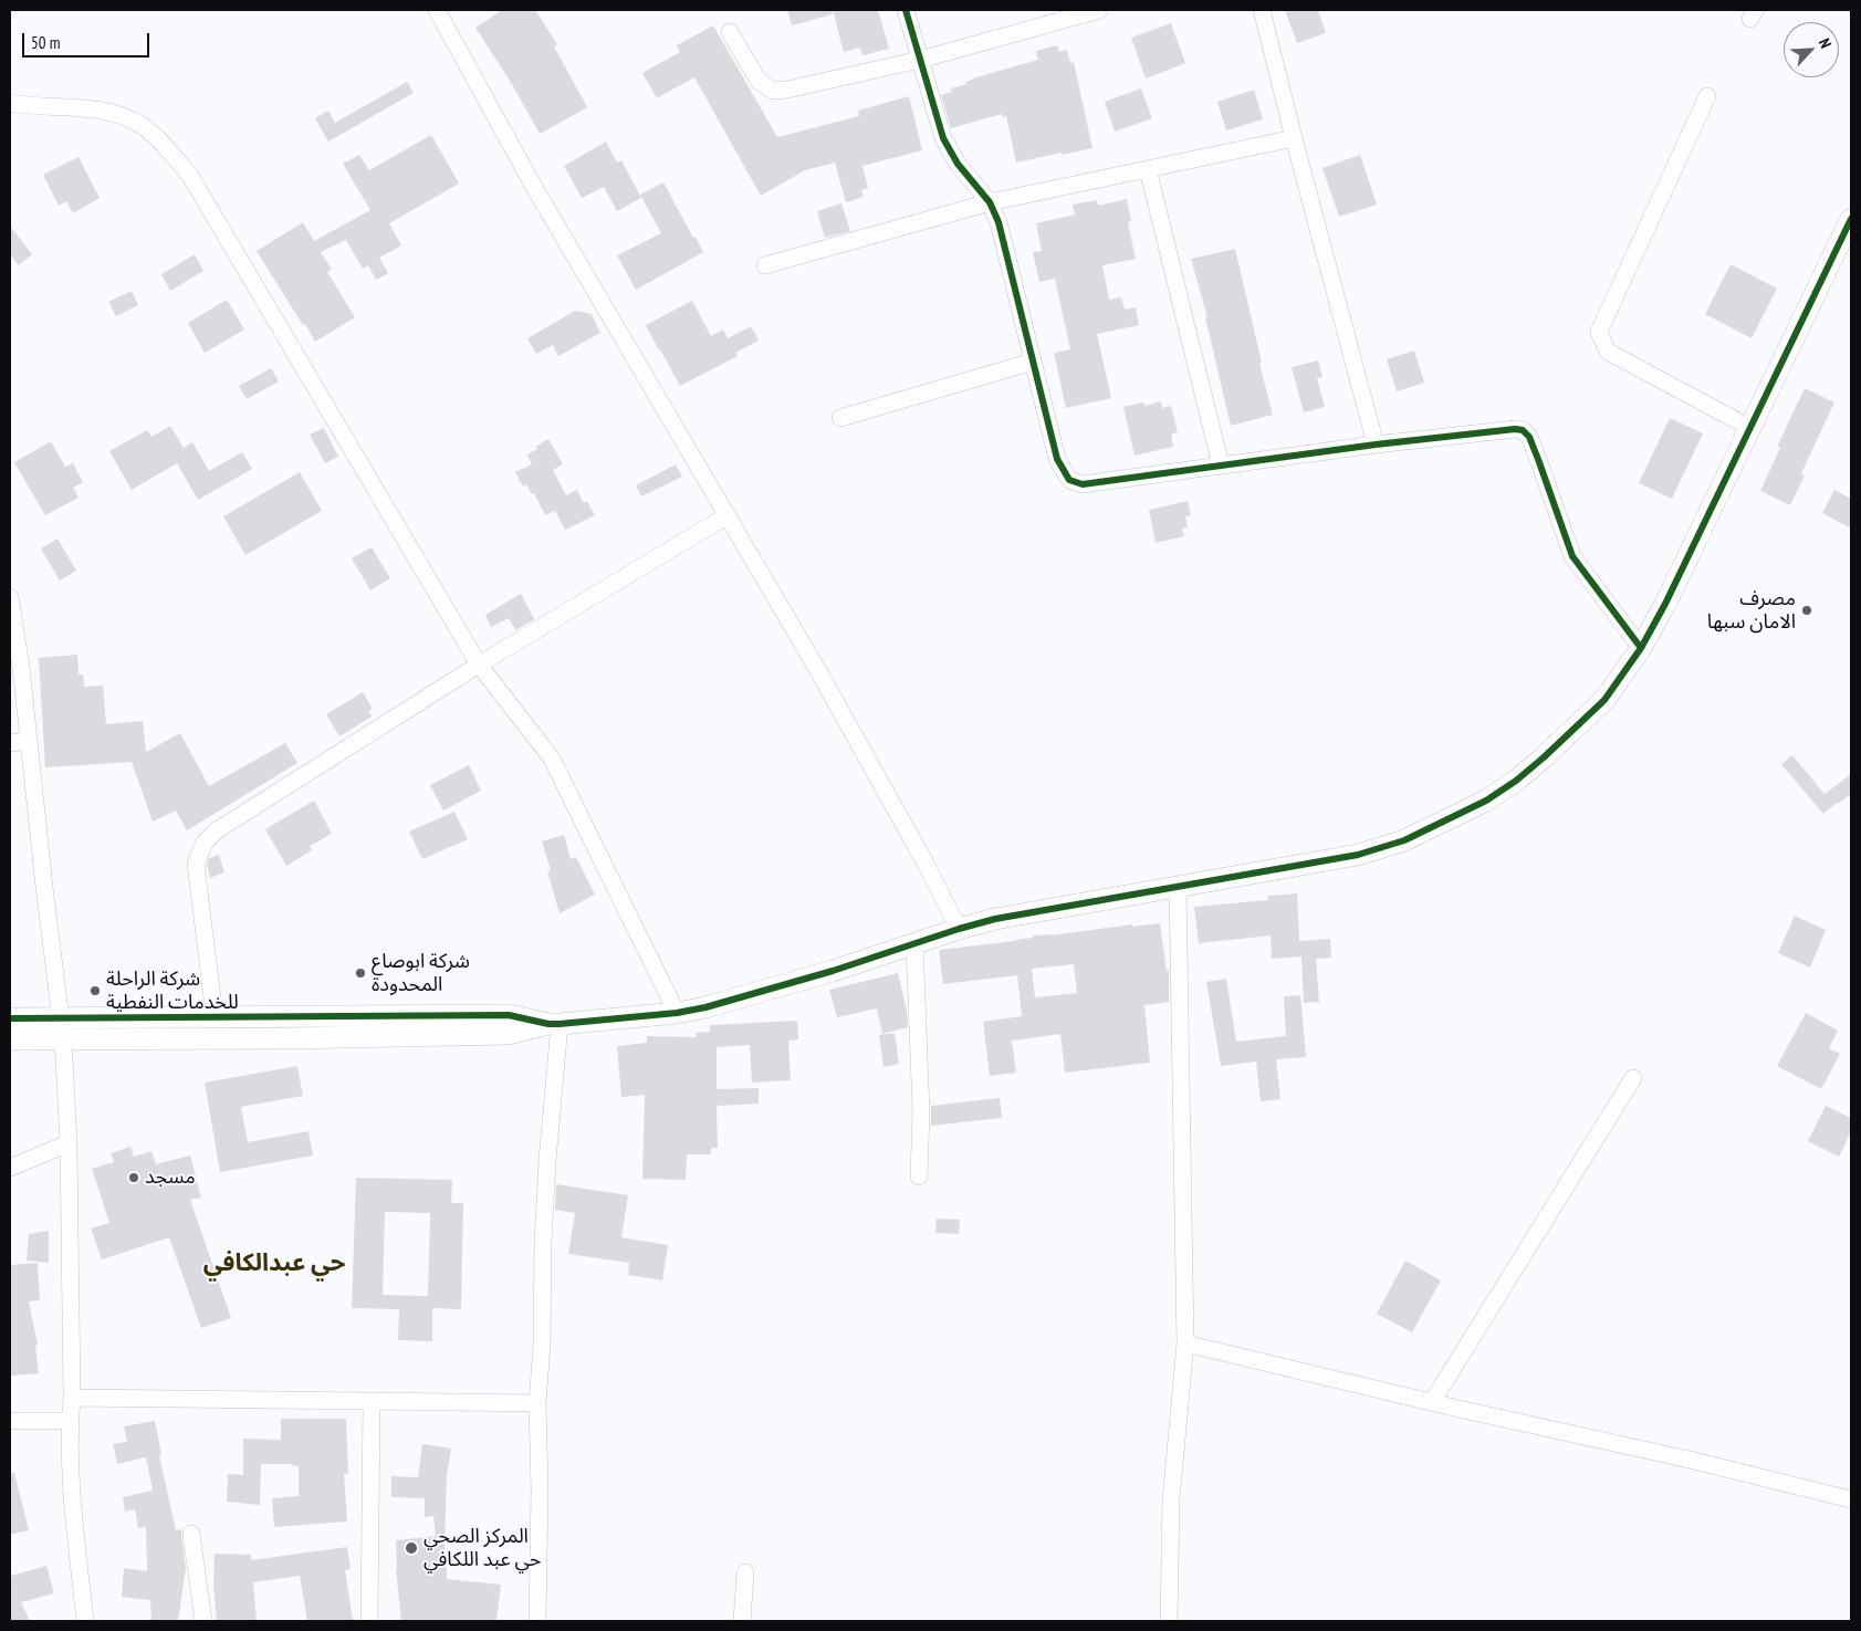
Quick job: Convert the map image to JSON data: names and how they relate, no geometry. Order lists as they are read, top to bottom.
{
  "districts": ["حي عبدالكافي"],
  "places": [
    "مصرف الامان سبها",
    "شركة ابوصاع المحدودة",
    "شركة الراحلة للخدمات النفطية",
    "مسجد",
    "المركز الصحي حي عبد اللكافي"
  ],
  "scale_bar": "50 m",
  "north": "top right"
}
